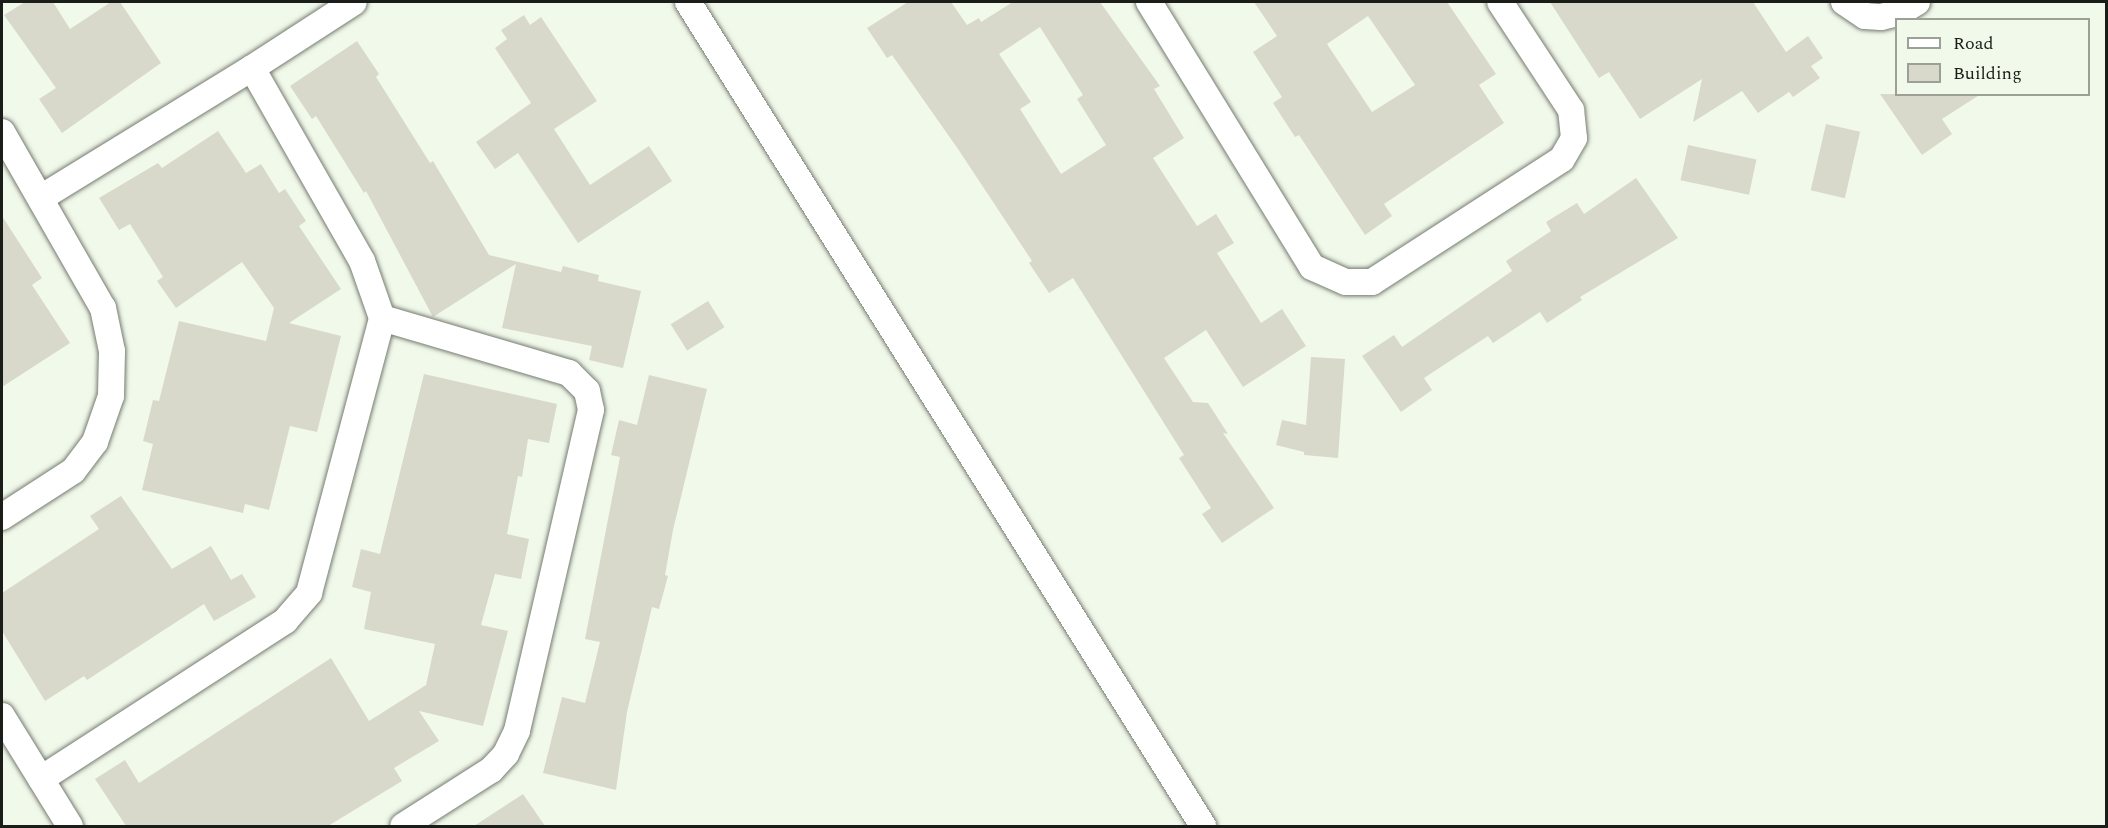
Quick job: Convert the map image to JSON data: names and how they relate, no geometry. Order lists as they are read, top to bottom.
{
  "legend": ["Road", "Building"]
}
